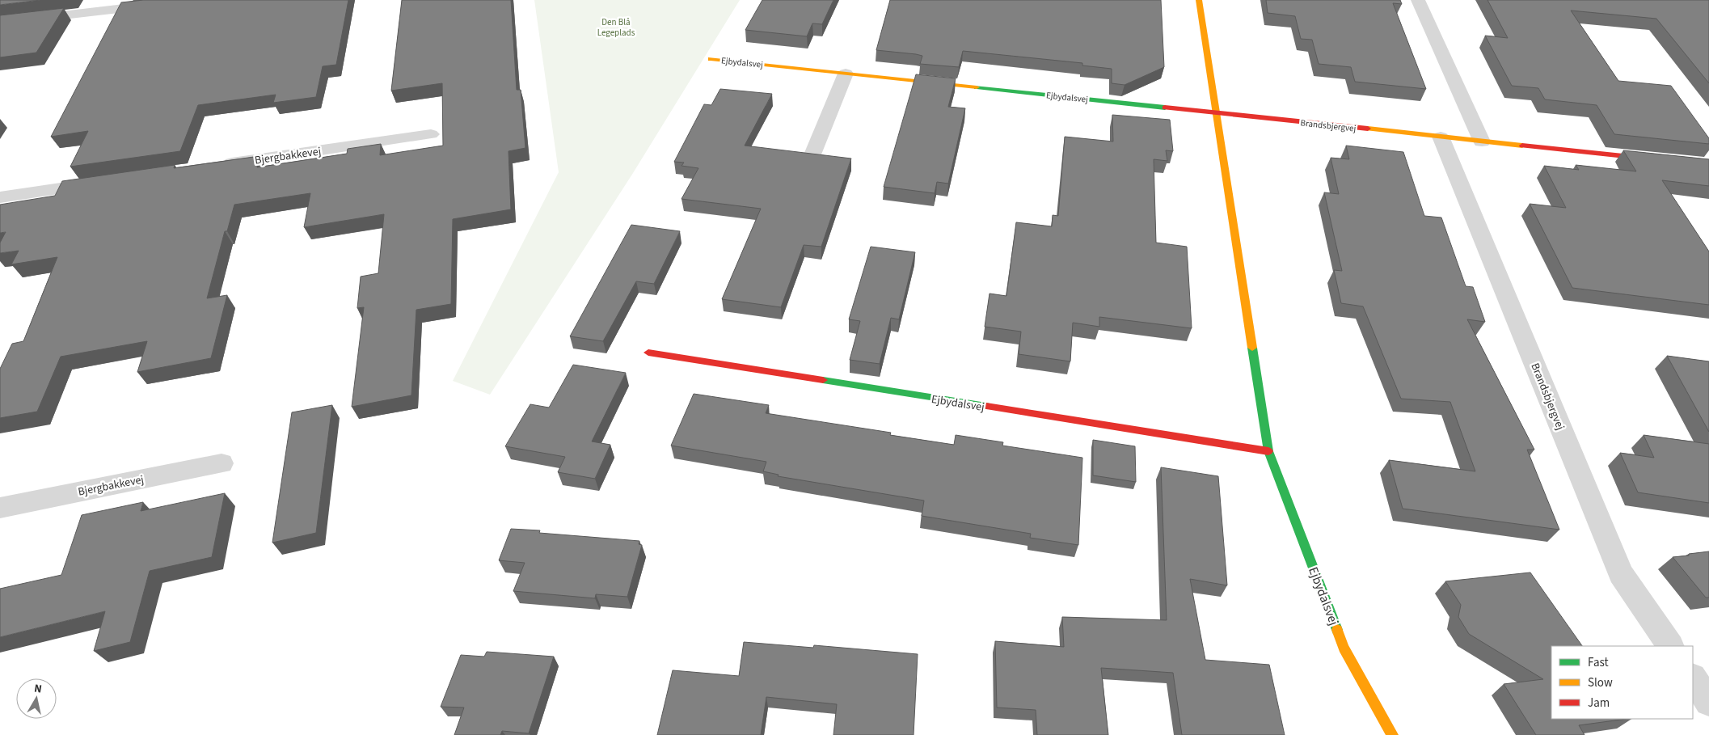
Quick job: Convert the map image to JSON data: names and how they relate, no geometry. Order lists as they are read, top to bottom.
{
  "streets": {
    "street": ["Ejbydalsvej", "Brandsbjergvej", "Bjergbakkevej"]
  },
  "crossings": [
    ["Ejbydalsvej", "Brandsbjergvej"]
  ],
  "parks": ["Den Blå Legeplads"],
  "legend": ["Fast", "Slow", "Jam"],
  "north": "top"
}
